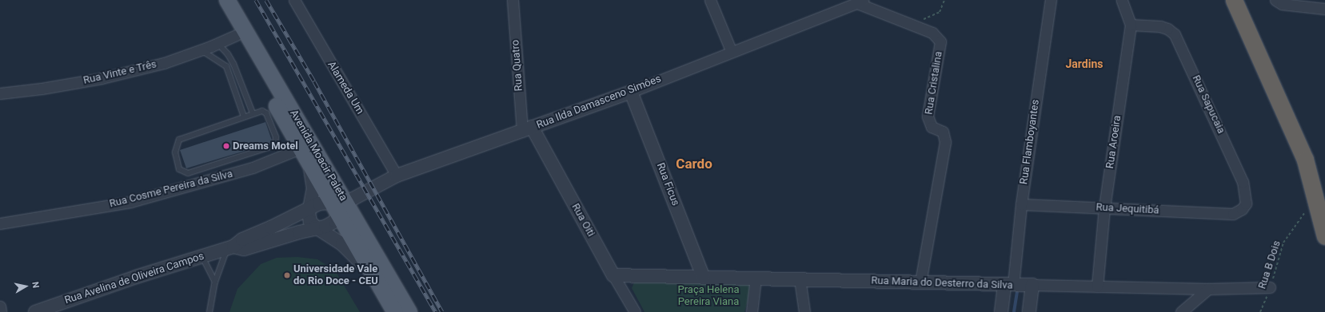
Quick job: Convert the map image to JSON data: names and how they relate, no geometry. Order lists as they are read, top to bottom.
{
  "streets": {
    "main road": ["Avenida Moacir Paleta"],
    "street": [
      "Rua Quatro",
      "Rua Vinte e Três",
      "Rua Cristalina",
      "Alameda Um",
      "Rua Ilda Damasceno Simôes",
      "Rua Sapucaia",
      "Rua Flamboyantes",
      "Rua Aroeira",
      "Rua Ficus",
      "Rua Cosme Pereira da Silva",
      "Rua Jequitibá",
      "Rua Oiti",
      "Rua Avelina de Oliveira Campos",
      "Rua Maria do Desterro da Silva"
    ],
    "path": ["Rua B Dois"]
  },
  "crossings": [
    ["Rua Quatro", "Rua Ilda Damasceno Simôes"],
    ["Rua Quatro", "Rua Oiti"],
    ["Rua Vinte e Três", "Avenida Moacir Paleta"],
    ["Rua Cristalina", "Rua Ilda Damasceno Simôes"],
    ["Rua Cristalina", "Rua Maria do Desterro da Silva"],
    ["Alameda Um", "Rua Ilda Damasceno Simôes"],
    ["Rua Ilda Damasceno Simôes", "Avenida Moacir Paleta"],
    ["Rua Ilda Damasceno Simôes", "Rua Ficus"],
    ["Rua Ilda Damasceno Simôes", "Rua Oiti"],
    ["Rua Ilda Damasceno Simôes", "Rua Avelina de Oliveira Campos"],
    ["Rua Sapucaia", "Rua Aroeira"],
    ["Rua Sapucaia", "Rua Jequitibá"],
    ["Rua Flamboyantes", "Rua Jequitibá"],
    ["Rua Flamboyantes", "Rua Maria do Desterro da Silva"],
    ["Rua Aroeira", "Rua Jequitibá"],
    ["Rua Aroeira", "Rua Maria do Desterro da Silva"],
    ["Avenida Moacir Paleta", "Rua Cosme Pereira da Silva"],
    ["Avenida Moacir Paleta", "Rua Avelina de Oliveira Campos"],
    ["Rua Ficus", "Rua Maria do Desterro da Silva"],
    ["Rua Oiti", "Rua Maria do Desterro da Silva"],
    ["Rua B Dois", "Rua Maria do Desterro da Silva"]
  ],
  "districts": ["Jardins", "Cardo"],
  "parks": ["Praça Helena Pereira Viana"],
  "places": ["Dreams Motel", "Universidade Vale do Rio Doce - CEU"],
  "north": "right"
}
